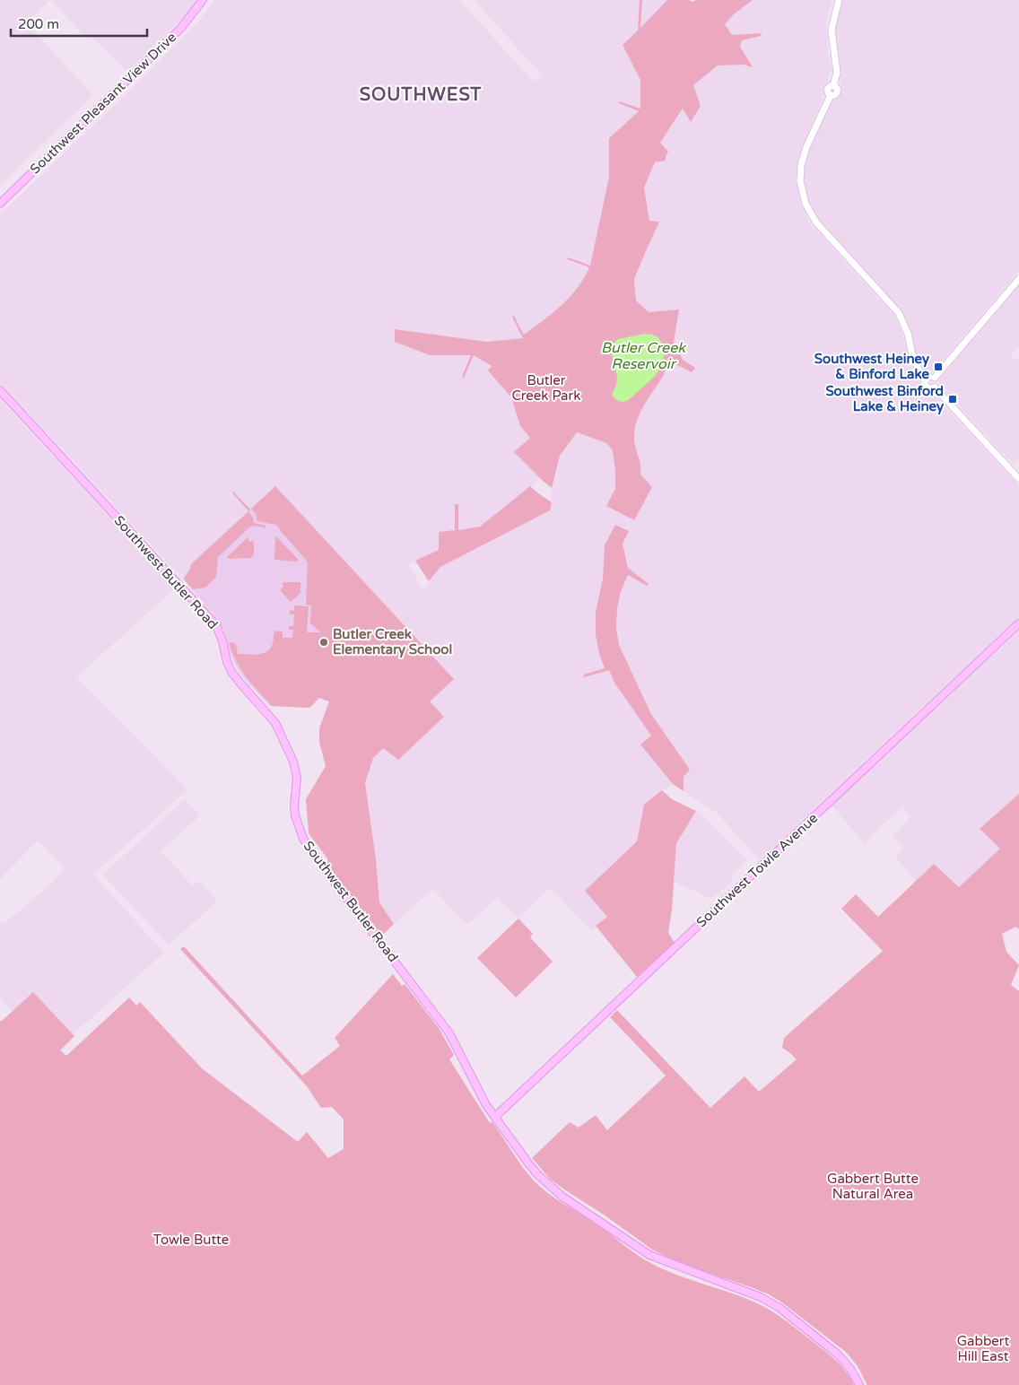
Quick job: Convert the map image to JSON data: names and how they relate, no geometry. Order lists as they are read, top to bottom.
{
  "streets": {
    "main road": ["Southwest Pleasant View Drive", "Southwest Butler Road", "Southwest Towle Avenue"]
  },
  "crossings": [
    ["Southwest Butler Road", "Southwest Towle Avenue"]
  ],
  "districts": ["SOUTHWEST"],
  "water": ["Butler Creek Reservoir"],
  "parks": [
    "Butler Creek Park",
    "Gabbert Butte Natural Area",
    "Towle Butte",
    "Gabbert Hill East"
  ],
  "places": {
    "transit": ["Southwest Heiney & Binford Lake", "Southwest Binford Lake & Heiney"],
    "other": ["Butler Creek Elementary School"]
  },
  "scale_bar": "200 m"
}
